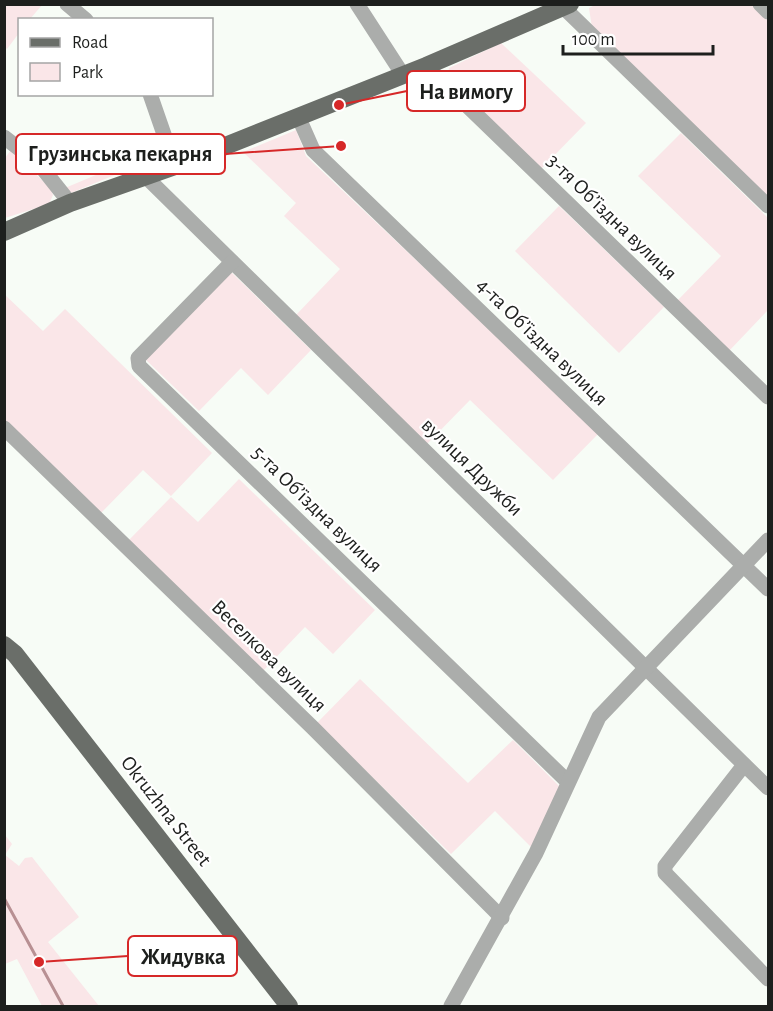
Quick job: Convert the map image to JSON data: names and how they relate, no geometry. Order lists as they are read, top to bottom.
{
  "streets": {
    "main road": ["Okruzhna Street"],
    "street": [
      "3-тя Обʼїздна вулиця",
      "4-та Обʼїздна вулиця",
      "вулиця Дружби",
      "5-та Обʼїздна вулиця",
      "Веселкова вулиця"
    ]
  },
  "crossings": [
    ["вулиця Дружби", "5-та Обʼїздна вулиця"]
  ],
  "places": ["На вимогу", "Грузинська пекарня", "Жидувка"],
  "legend": ["Road", "Park"],
  "scale_bar": "100 m"
}
